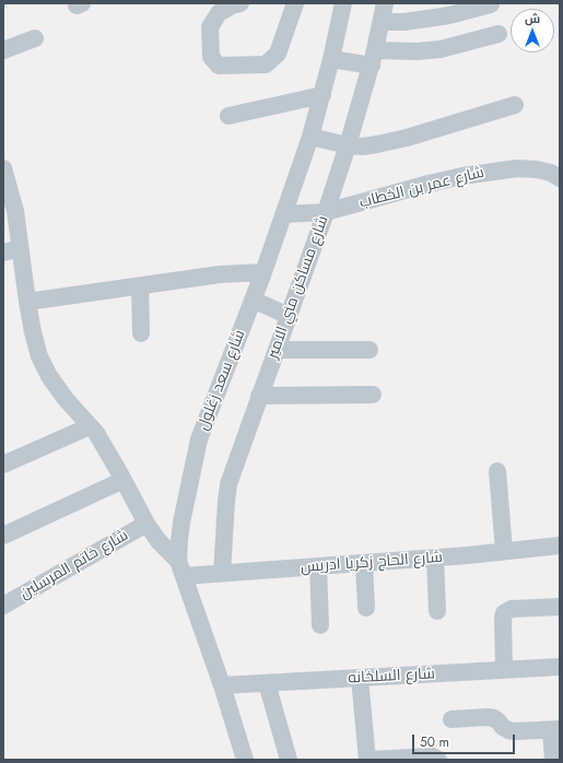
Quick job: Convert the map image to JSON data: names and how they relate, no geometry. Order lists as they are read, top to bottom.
{
  "streets": {
    "street": [
      "شارع عمر بن الخطاب",
      "شارع مساكن مني الامير",
      "شارع سعد زغلول",
      "شارع الحاج زكريا ادريس",
      "شارع خاتم المرسلين",
      "شارع السلخانه"
    ]
  },
  "crossings": [
    ["شارع عمر بن الخطاب", "شارع مساكن مني الامير"],
    ["شارع عمر بن الخطاب", "شارع سعد زغلول"],
    ["شارع مساكن مني الامير", "شارع الحاج زكريا ادريس"],
    ["شارع سعد زغلول", "شارع الحاج زكريا ادريس"],
    ["شارع سعد زغلول", "شارع السلخانه"]
  ],
  "scale_bar": "50 m",
  "north": "top"
}
